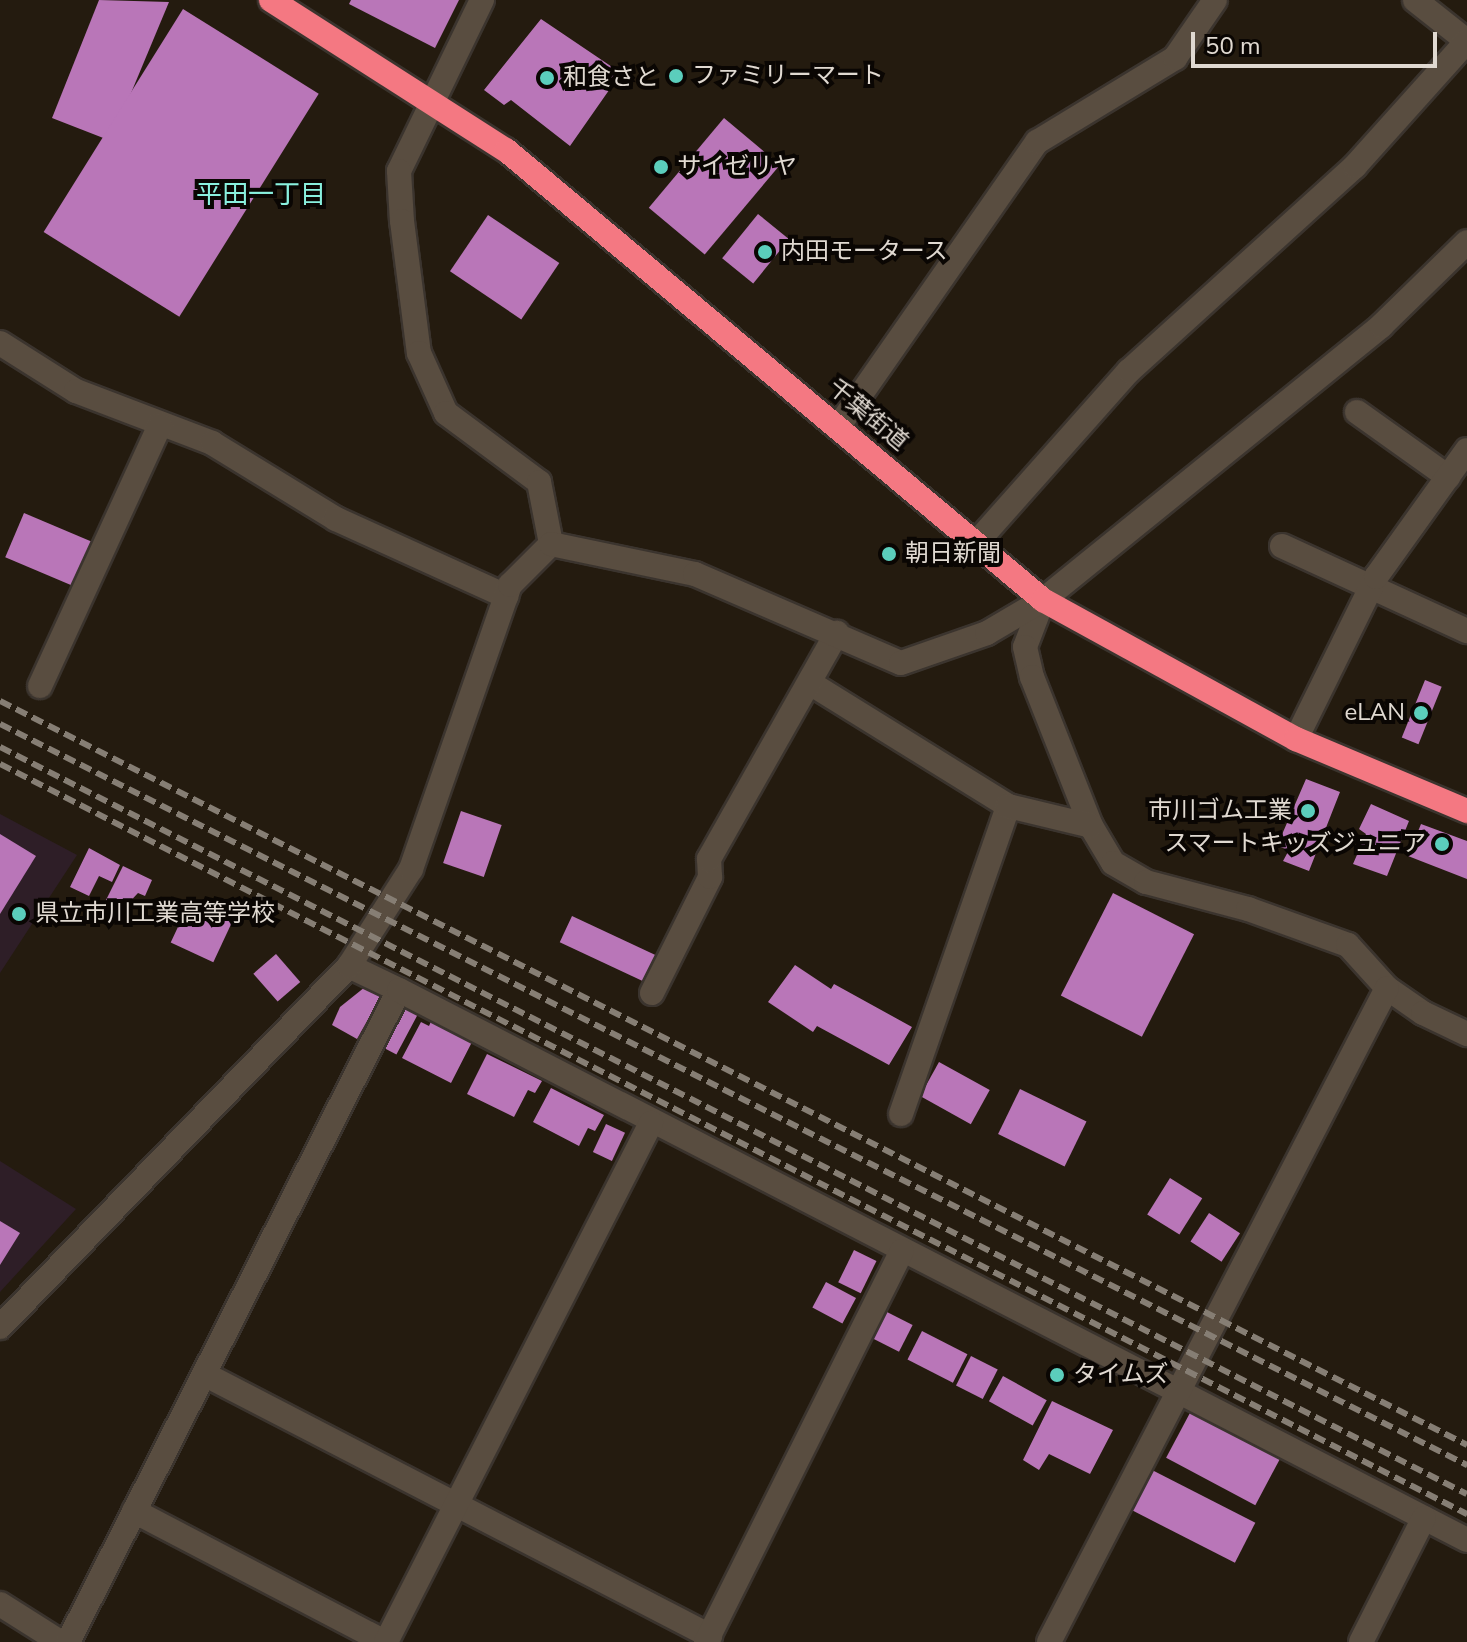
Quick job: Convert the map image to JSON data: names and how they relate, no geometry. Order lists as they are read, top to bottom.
{
  "streets": {
    "highway": ["千葉街道"]
  },
  "districts": ["平田一丁目"],
  "places": [
    "ファミリーマート",
    "和食さと",
    "サイゼリヤ",
    "内田モータース",
    "朝日新聞",
    "eLAN",
    "市川ゴム工業",
    "スマートキッズジュニア",
    "県立市川工業高等学校",
    "タイムズ"
  ],
  "scale_bar": "50 m"
}
